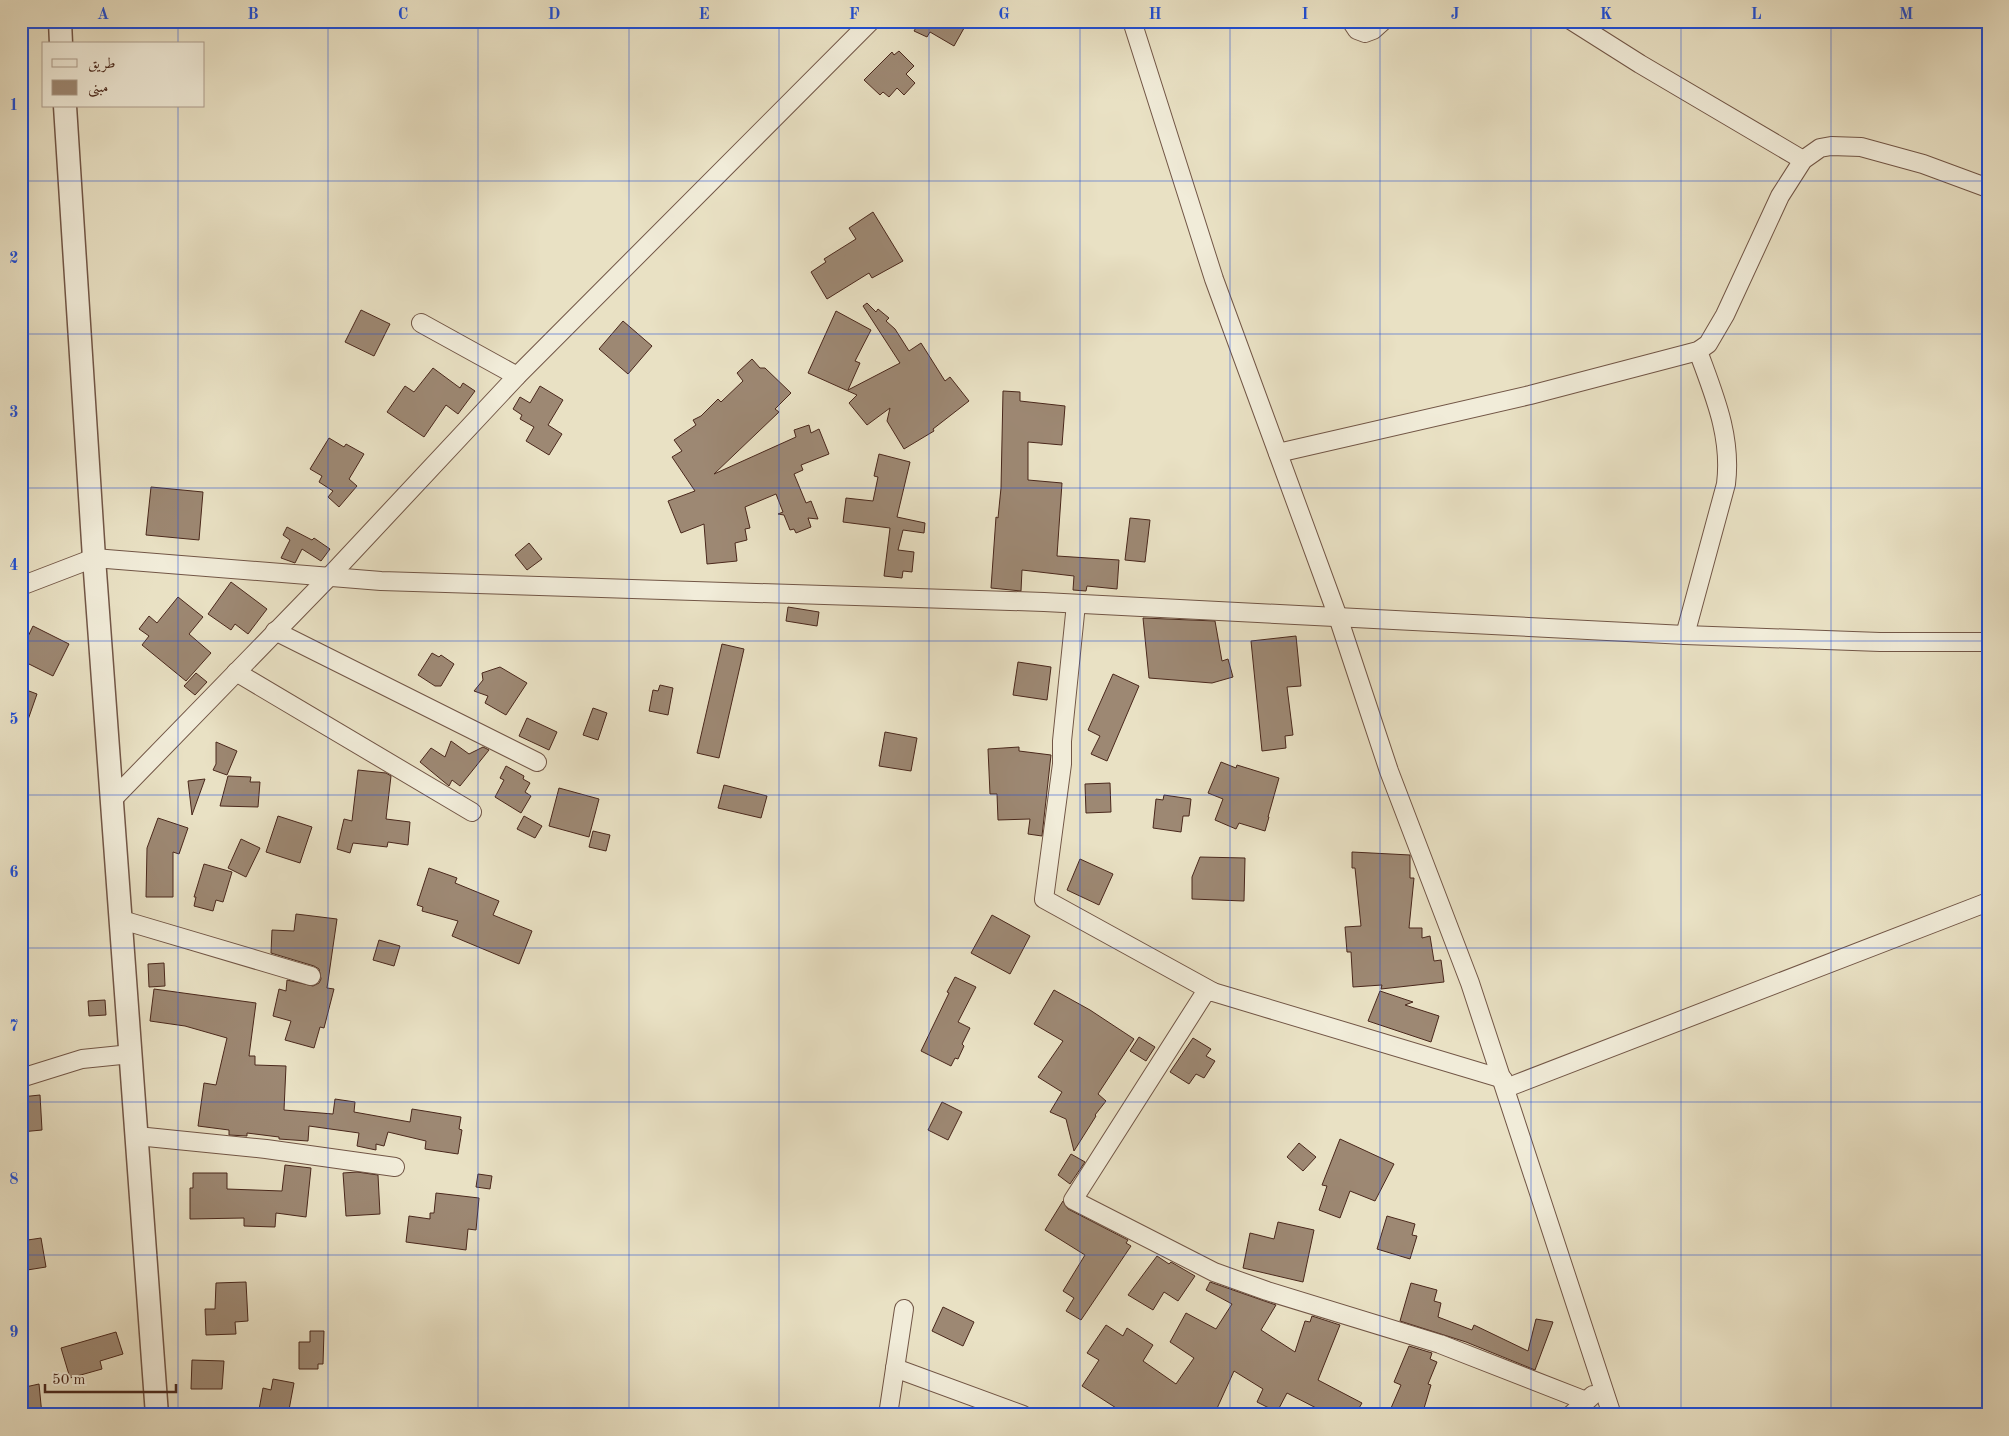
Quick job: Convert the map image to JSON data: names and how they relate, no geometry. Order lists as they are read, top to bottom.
{
  "legend": ["طريق", "مبنى"],
  "scale_bar": "50 m",
  "grid": {
    "columns": [
      "A",
      "B",
      "C",
      "D",
      "E",
      "F",
      "G",
      "H",
      "I",
      "J",
      "K",
      "L",
      "M"
    ],
    "rows": [
      "1",
      "2",
      "3",
      "4",
      "5",
      "6",
      "7",
      "8",
      "9"
    ]
  }
}
